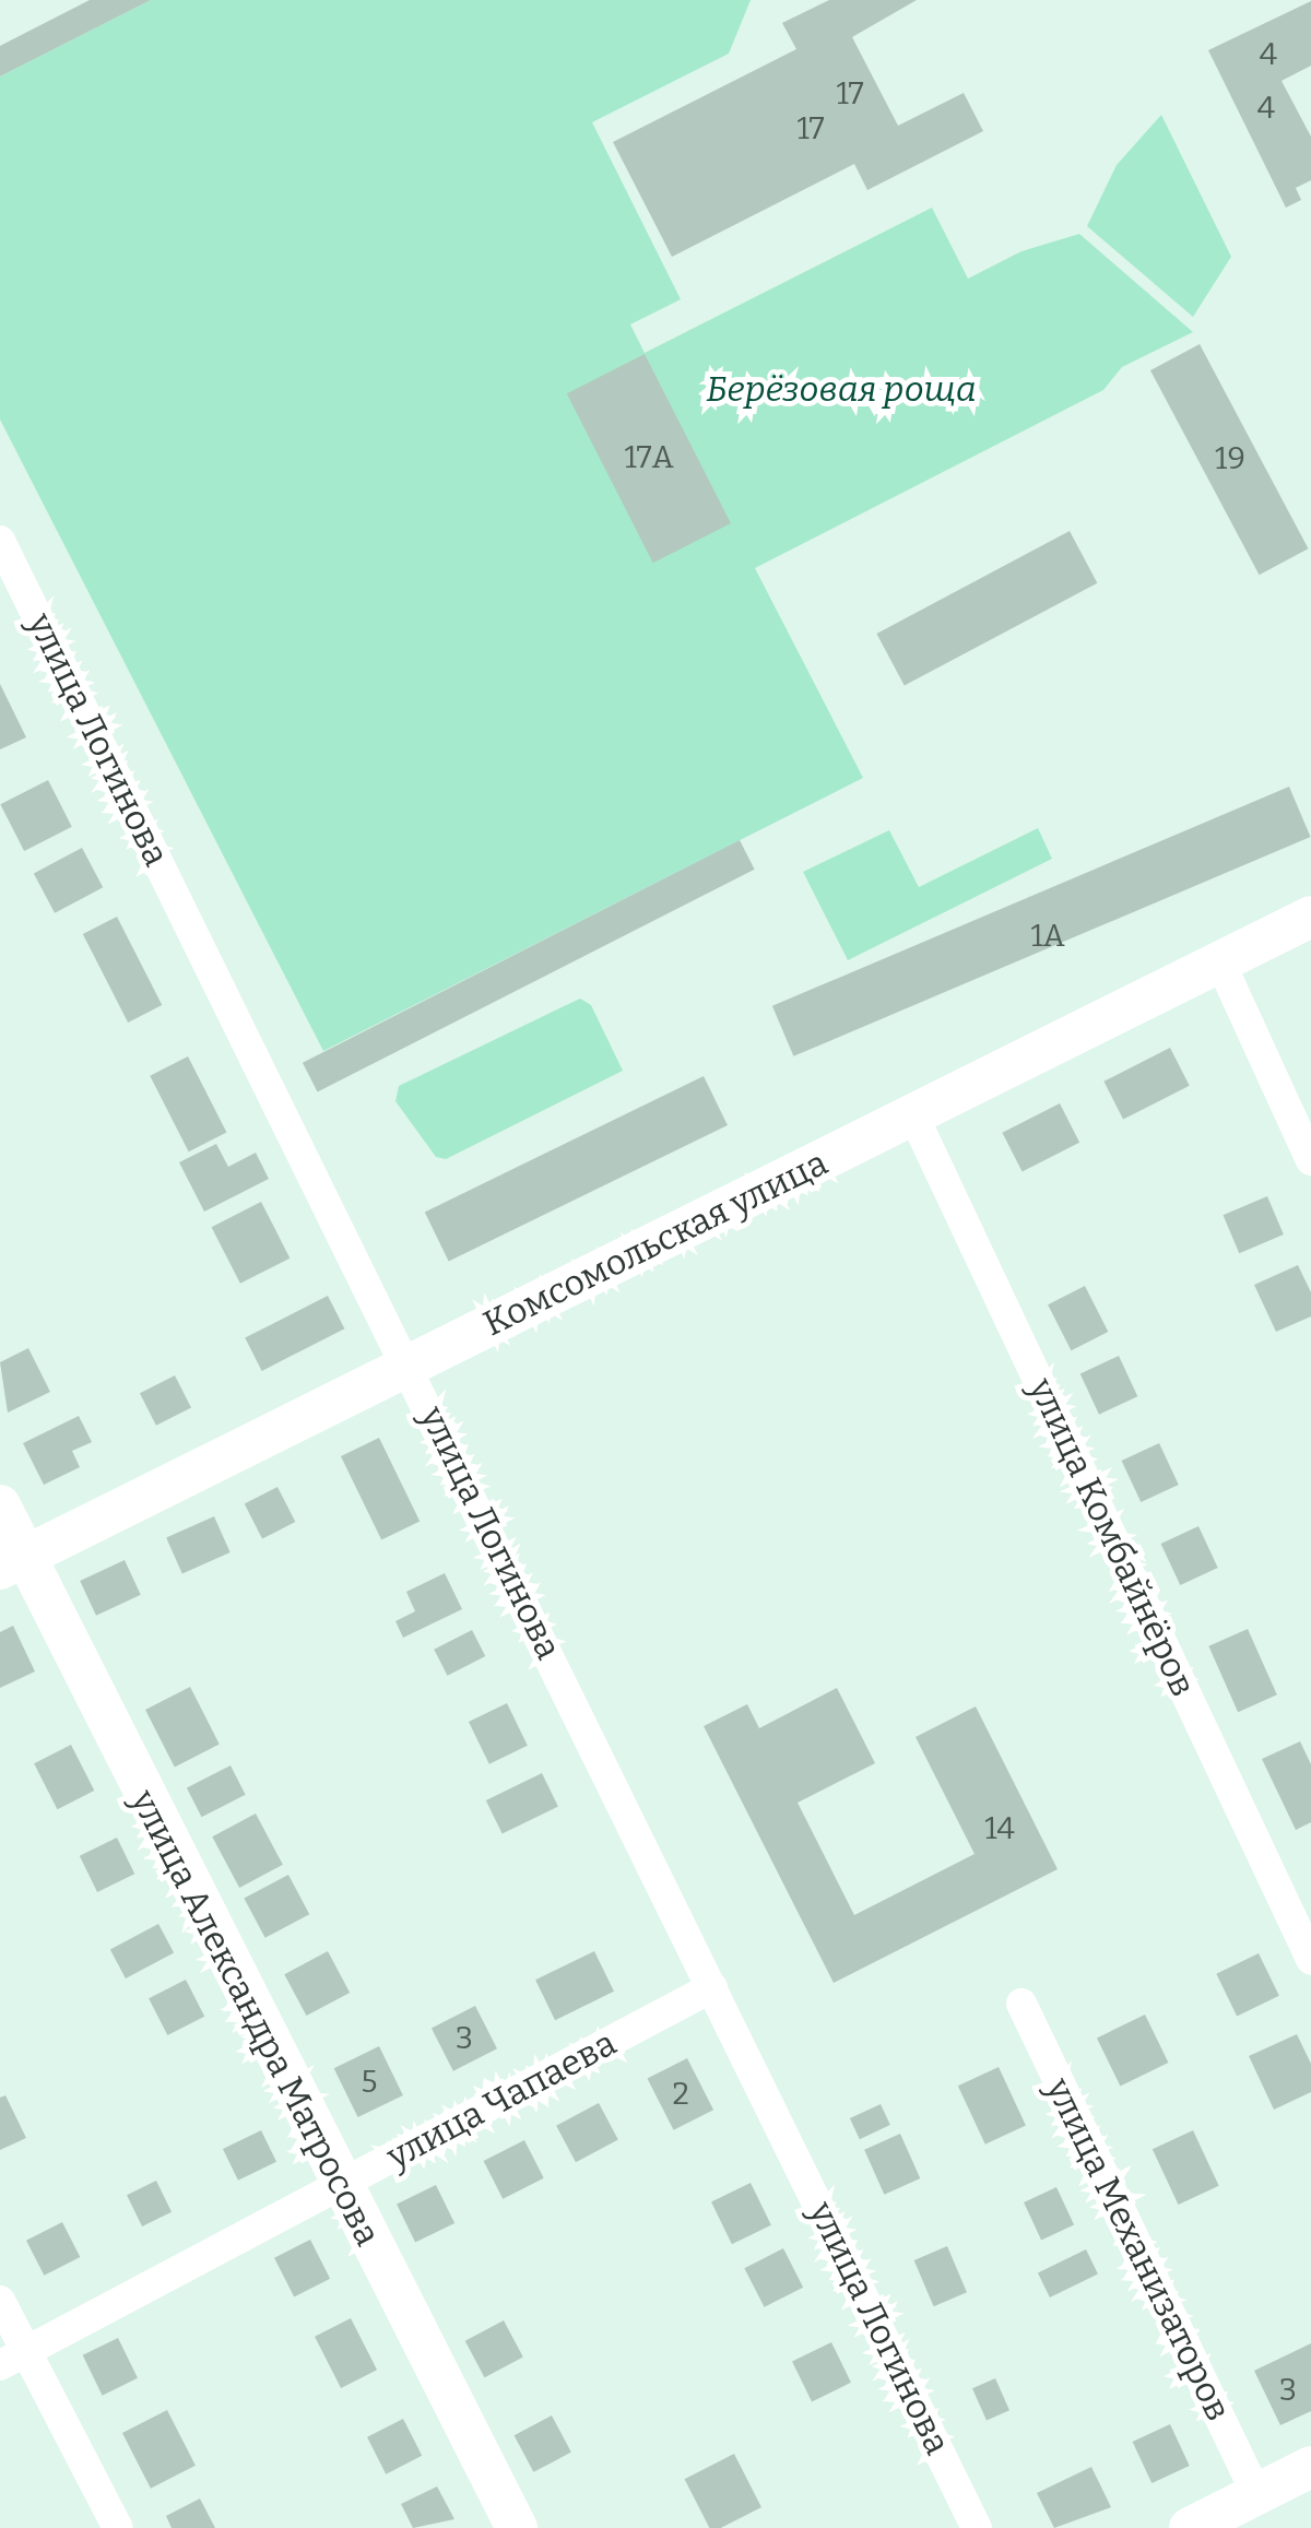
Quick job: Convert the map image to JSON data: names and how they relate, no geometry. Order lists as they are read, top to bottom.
{
  "streets": {
    "street": [
      "улица Логинова",
      "Комсомольская улица",
      "улица Комбайнёров",
      "улица Александра Матросова",
      "улица Чапаева",
      "улица Механизаторов"
    ]
  },
  "crossings": [
    ["улица Логинова", "Комсомольская улица"],
    ["улица Логинова", "улица Чапаева"],
    ["Комсомольская улица", "улица Комбайнёров"],
    ["Комсомольская улица", "улица Александра Матросова"],
    ["улица Александра Матросова", "улица Чапаева"]
  ],
  "parks": ["Берёзовая роща"],
  "house_numbers": [
    "4",
    "17",
    "4",
    "17",
    "17А",
    "19",
    "1А",
    "14",
    "3",
    "5",
    "2",
    "3"
  ]
}
